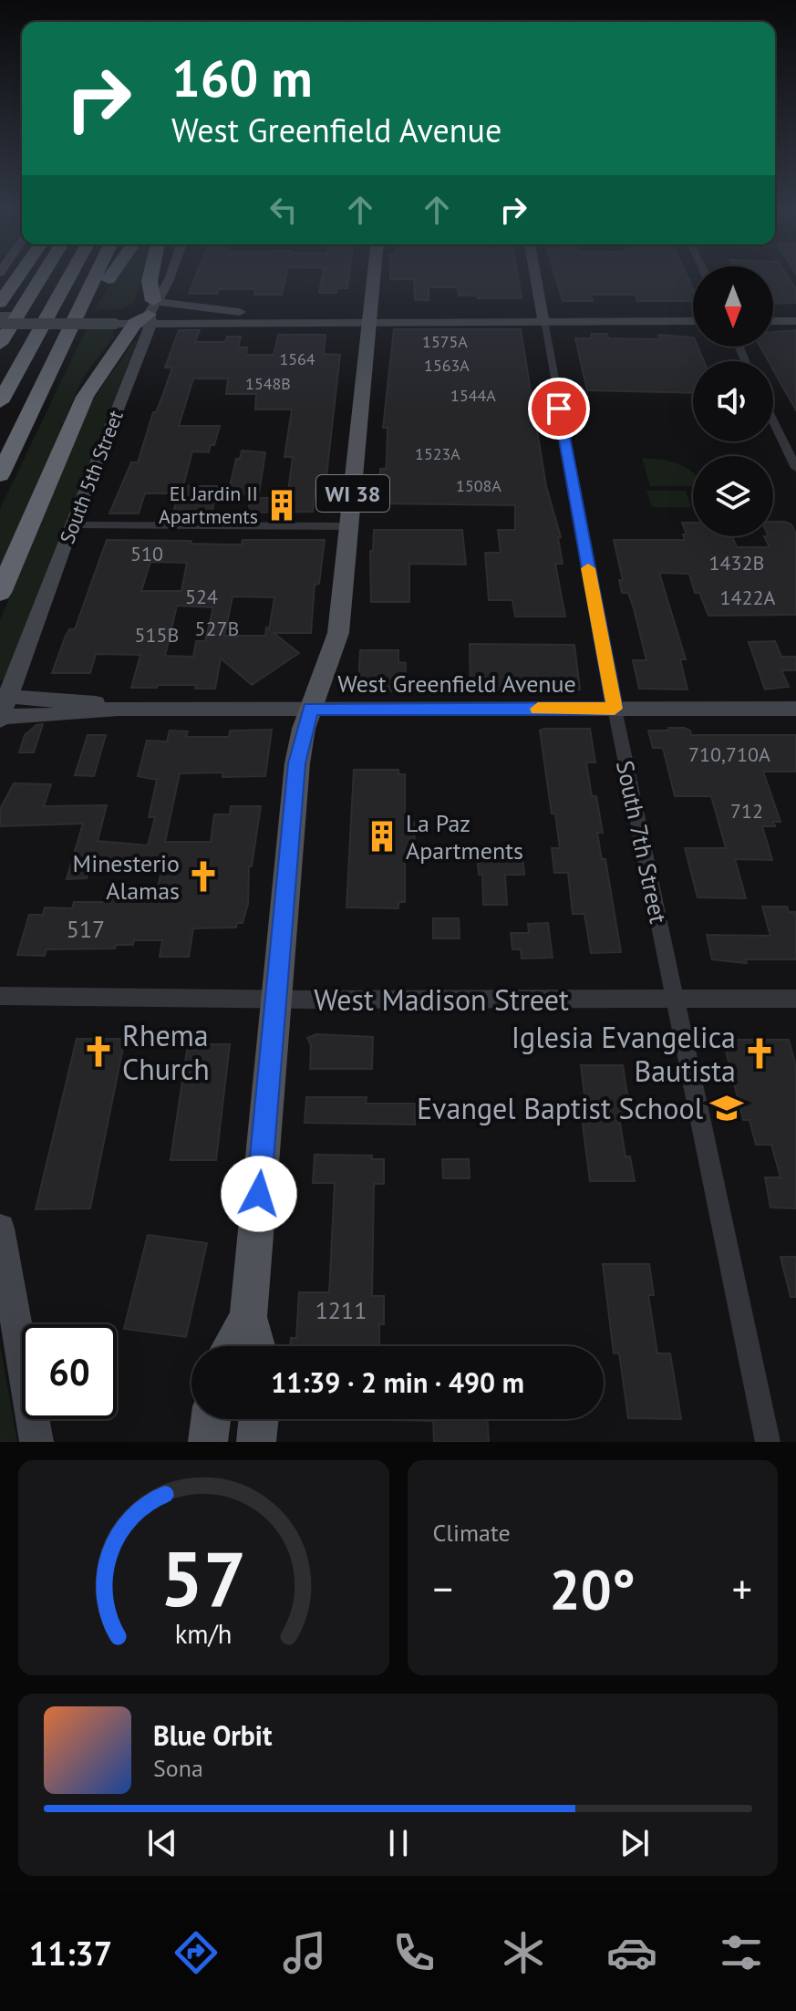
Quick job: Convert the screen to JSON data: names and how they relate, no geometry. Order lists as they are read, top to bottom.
{
  "streets": {
    "main road": ["WI 38"],
    "street": [
      "South 5th Street",
      "West Greenfield Avenue",
      "South 7th Street",
      "West Madison Street"
    ]
  },
  "crossings": [
    ["South 5th Street", "West Greenfield Avenue"],
    ["WI 38", "West Greenfield Avenue"],
    ["WI 38", "West Madison Street"],
    ["West Greenfield Avenue", "South 7th Street"],
    ["South 7th Street", "West Madison Street"]
  ],
  "places": {
    "building": ["El Jardin II Apartments", "La Paz Apartments"],
    "church": ["Minesterio Alamas", "Rhema Church", "Iglesia Evangelica Bautista"],
    "school or university": ["Evangel Baptist School"]
  },
  "house_numbers": [
    "1575A",
    "1564",
    "1563A",
    "1548B",
    "1544A",
    "1523A",
    "1508A",
    "510",
    "1432B",
    "524",
    "1422A",
    "527B",
    "515B",
    "710,710A",
    "712",
    "517",
    "1211"
  ],
  "north": "bottom",
  "page": {
    "turn": ["160 m", "West Greenfield Avenue"],
    "limit": "60",
    "trip": "11:39 · 2 min · 490 m",
    "tile": "Climate",
    "heat": ["−", "20°", "+"],
    "song": ["Blue Orbit", "Sona"],
    "tabs": "11:37",
    "gauge": ["57", "km/h"]
  }
}
